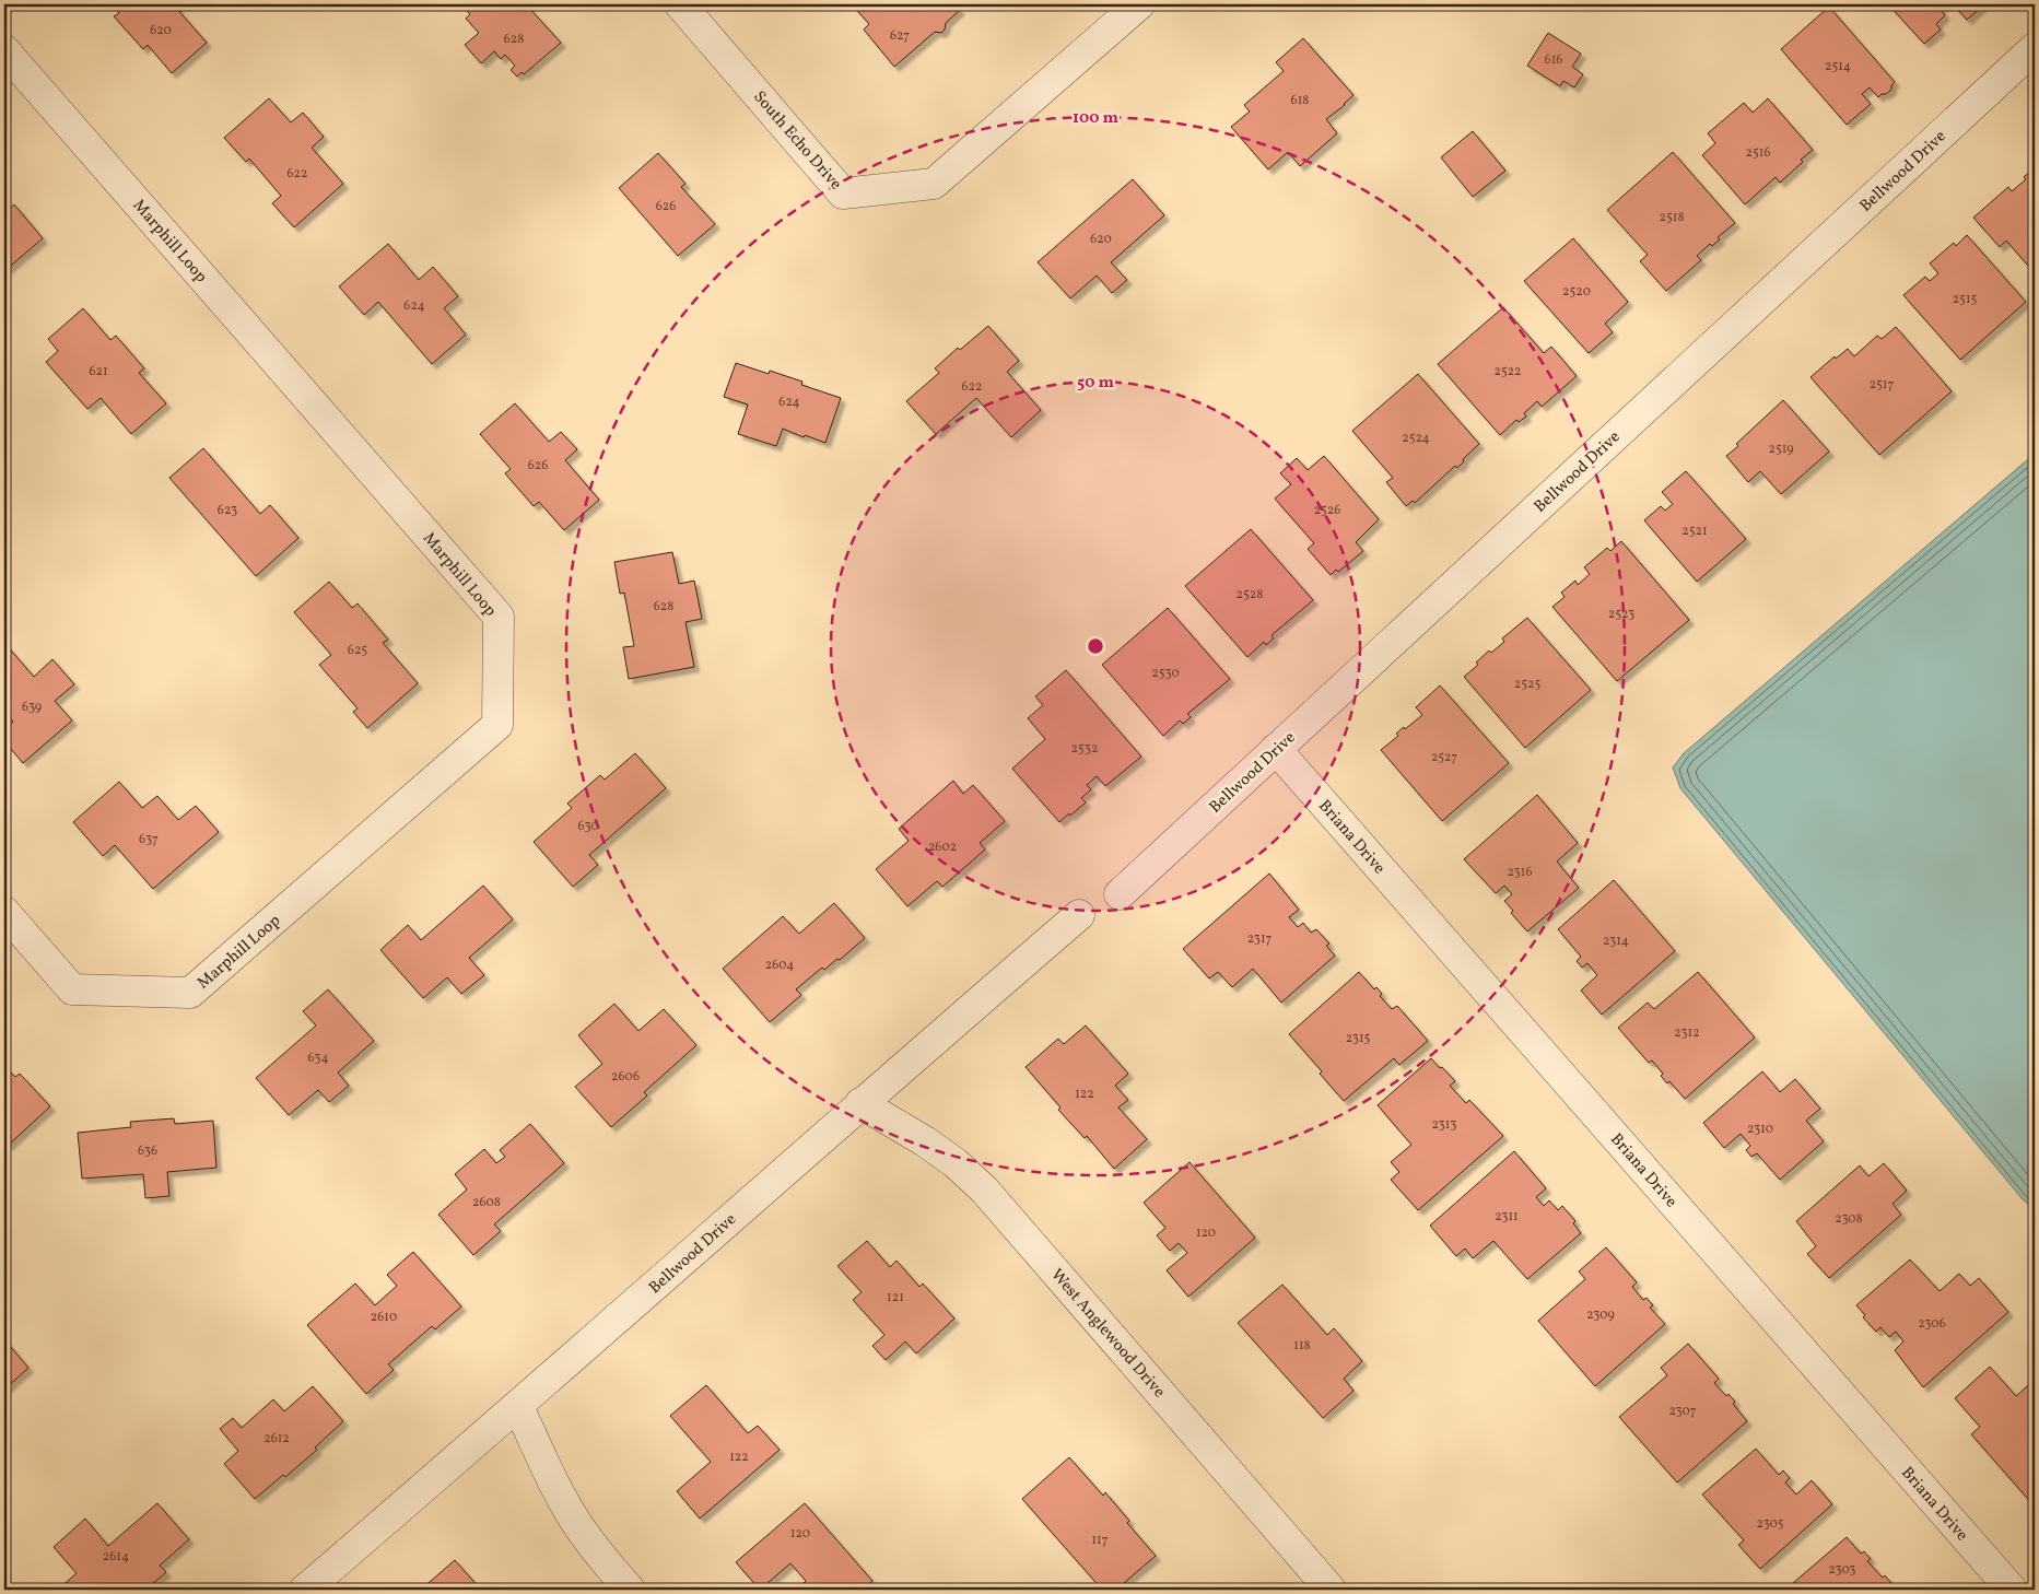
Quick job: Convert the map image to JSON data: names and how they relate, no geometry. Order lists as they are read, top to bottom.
{
  "streets": {
    "street": [
      "South Echo Drive",
      "Bellwood Drive",
      "Marphill Loop",
      "Briana Drive",
      "West Anglewood Drive"
    ]
  },
  "crossings": [
    ["Bellwood Drive", "Briana Drive"],
    ["Bellwood Drive", "West Anglewood Drive"]
  ],
  "house_numbers": [
    "620",
    "627",
    "628",
    "616",
    "2514",
    "618",
    "2516",
    "622",
    "626",
    "2518",
    "620",
    "2520",
    "2515",
    "624",
    "621",
    "2522",
    "2517",
    "622",
    "624",
    "2524",
    "2519",
    "626",
    "623",
    "2526",
    "2521",
    "2528",
    "628",
    "2523",
    "625",
    "2530",
    "2525",
    "639",
    "2532",
    "2527",
    "630",
    "637",
    "2602",
    "2316",
    "2317",
    "2314",
    "2604",
    "2312",
    "2315",
    "634",
    "2606",
    "122",
    "2313",
    "2310",
    "636",
    "2608",
    "2311",
    "2308",
    "120",
    "121",
    "2309",
    "2610",
    "2306",
    "118",
    "2307",
    "2612",
    "122",
    "2305",
    "120",
    "117",
    "2614",
    "2303"
  ],
  "rings": ["100 m", "50 m"]
}
